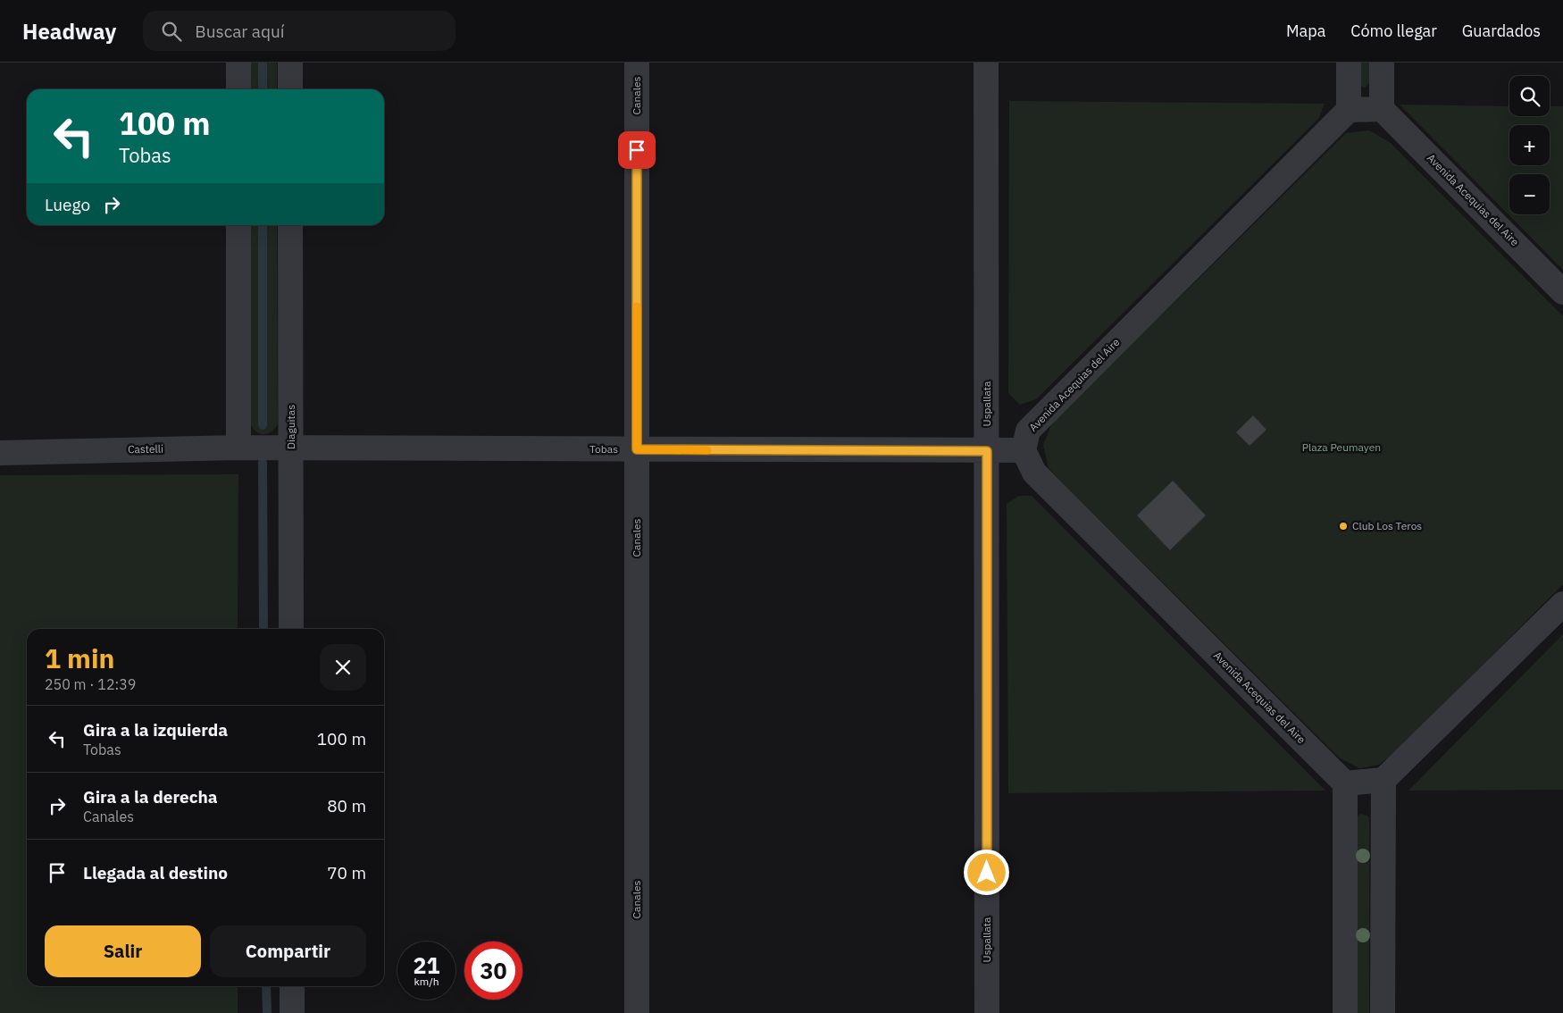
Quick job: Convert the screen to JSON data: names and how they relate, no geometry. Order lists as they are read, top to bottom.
{
  "streets": {
    "street": [
      "Canales",
      "Avenida Acequias del Aire",
      "Uspallata",
      "Diaguitas",
      "Castelli",
      "Tobas"
    ]
  },
  "crossings": [
    ["Canales", "Tobas"],
    ["Avenida Acequias del Aire", "Tobas"],
    ["Uspallata", "Tobas"],
    ["Diaguitas", "Castelli"],
    ["Diaguitas", "Tobas"],
    ["Castelli", "Tobas"]
  ],
  "parks": ["Plaza Peumayen"],
  "places": ["Club Los Teros"],
  "page": {
    "header": "Headway",
    "search": "Buscar aquí",
    "nav": ["Mapa", "Cómo llegar", "Guardados"],
    "map_buttons": ["+", "−"],
    "turn": ["100 m", "Tobas"],
    "then": "Luego",
    "heading": ["1 min", "250 m · 12:39"],
    "list": [
      {
        "name": "Gira a la izquierda",
        "note": "Tobas",
        "value": "100 m"
      },
      {
        "name": "Gira a la derecha",
        "note": "Canales",
        "value": "80 m"
      },
      {
        "name": "Llegada al destino",
        "value": "70 m"
      }
    ],
    "buttons": ["Salir", "Compartir"],
    "speed": "21 km/h",
    "limit": "30"
  }
}
